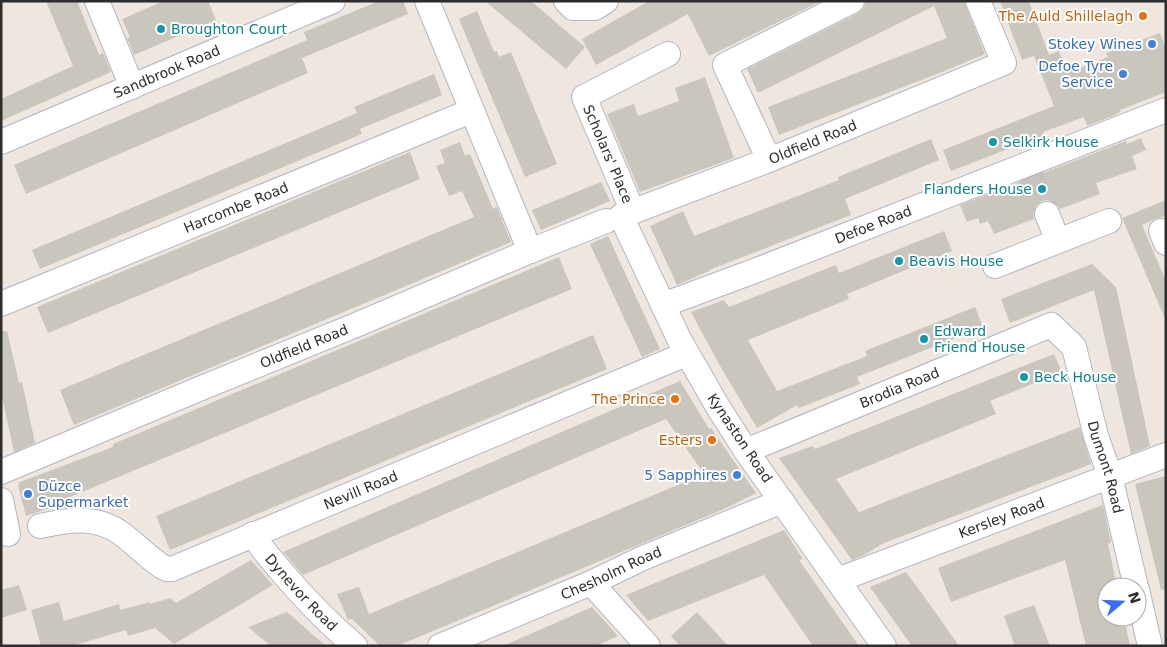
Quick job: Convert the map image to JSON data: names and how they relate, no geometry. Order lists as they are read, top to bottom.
{
  "streets": {
    "street": [
      "Sandbrook Road",
      "Oldfield Road",
      "Scholars' Place",
      "Harcombe Road",
      "Defoe Road",
      "Brodia Road",
      "Kynaston Road",
      "Dumont Road",
      "Nevill Road",
      "Kersley Road",
      "Chesholm Road",
      "Dynevor Road"
    ]
  },
  "crossings": [
    ["Oldfield Road", "Scholars' Place"],
    ["Oldfield Road", "Kynaston Road"],
    ["Scholars' Place", "Kynaston Road"],
    ["Defoe Road", "Kynaston Road"],
    ["Brodia Road", "Kynaston Road"],
    ["Brodia Road", "Dumont Road"],
    ["Kynaston Road", "Nevill Road"],
    ["Kynaston Road", "Kersley Road"],
    ["Kynaston Road", "Chesholm Road"],
    ["Dumont Road", "Kersley Road"],
    ["Nevill Road", "Dynevor Road"]
  ],
  "places": [
    "The Auld Shillelagh",
    "Broughton Court",
    "Stokey Wines",
    "Defoe Tyre Service",
    "Selkirk House",
    "Flanders House",
    "Beavis House",
    "Edward Friend House",
    "Beck House",
    "The Prince",
    "Esters",
    "5 Sapphires",
    "Düzce Supermarket"
  ],
  "north": "right"
}
